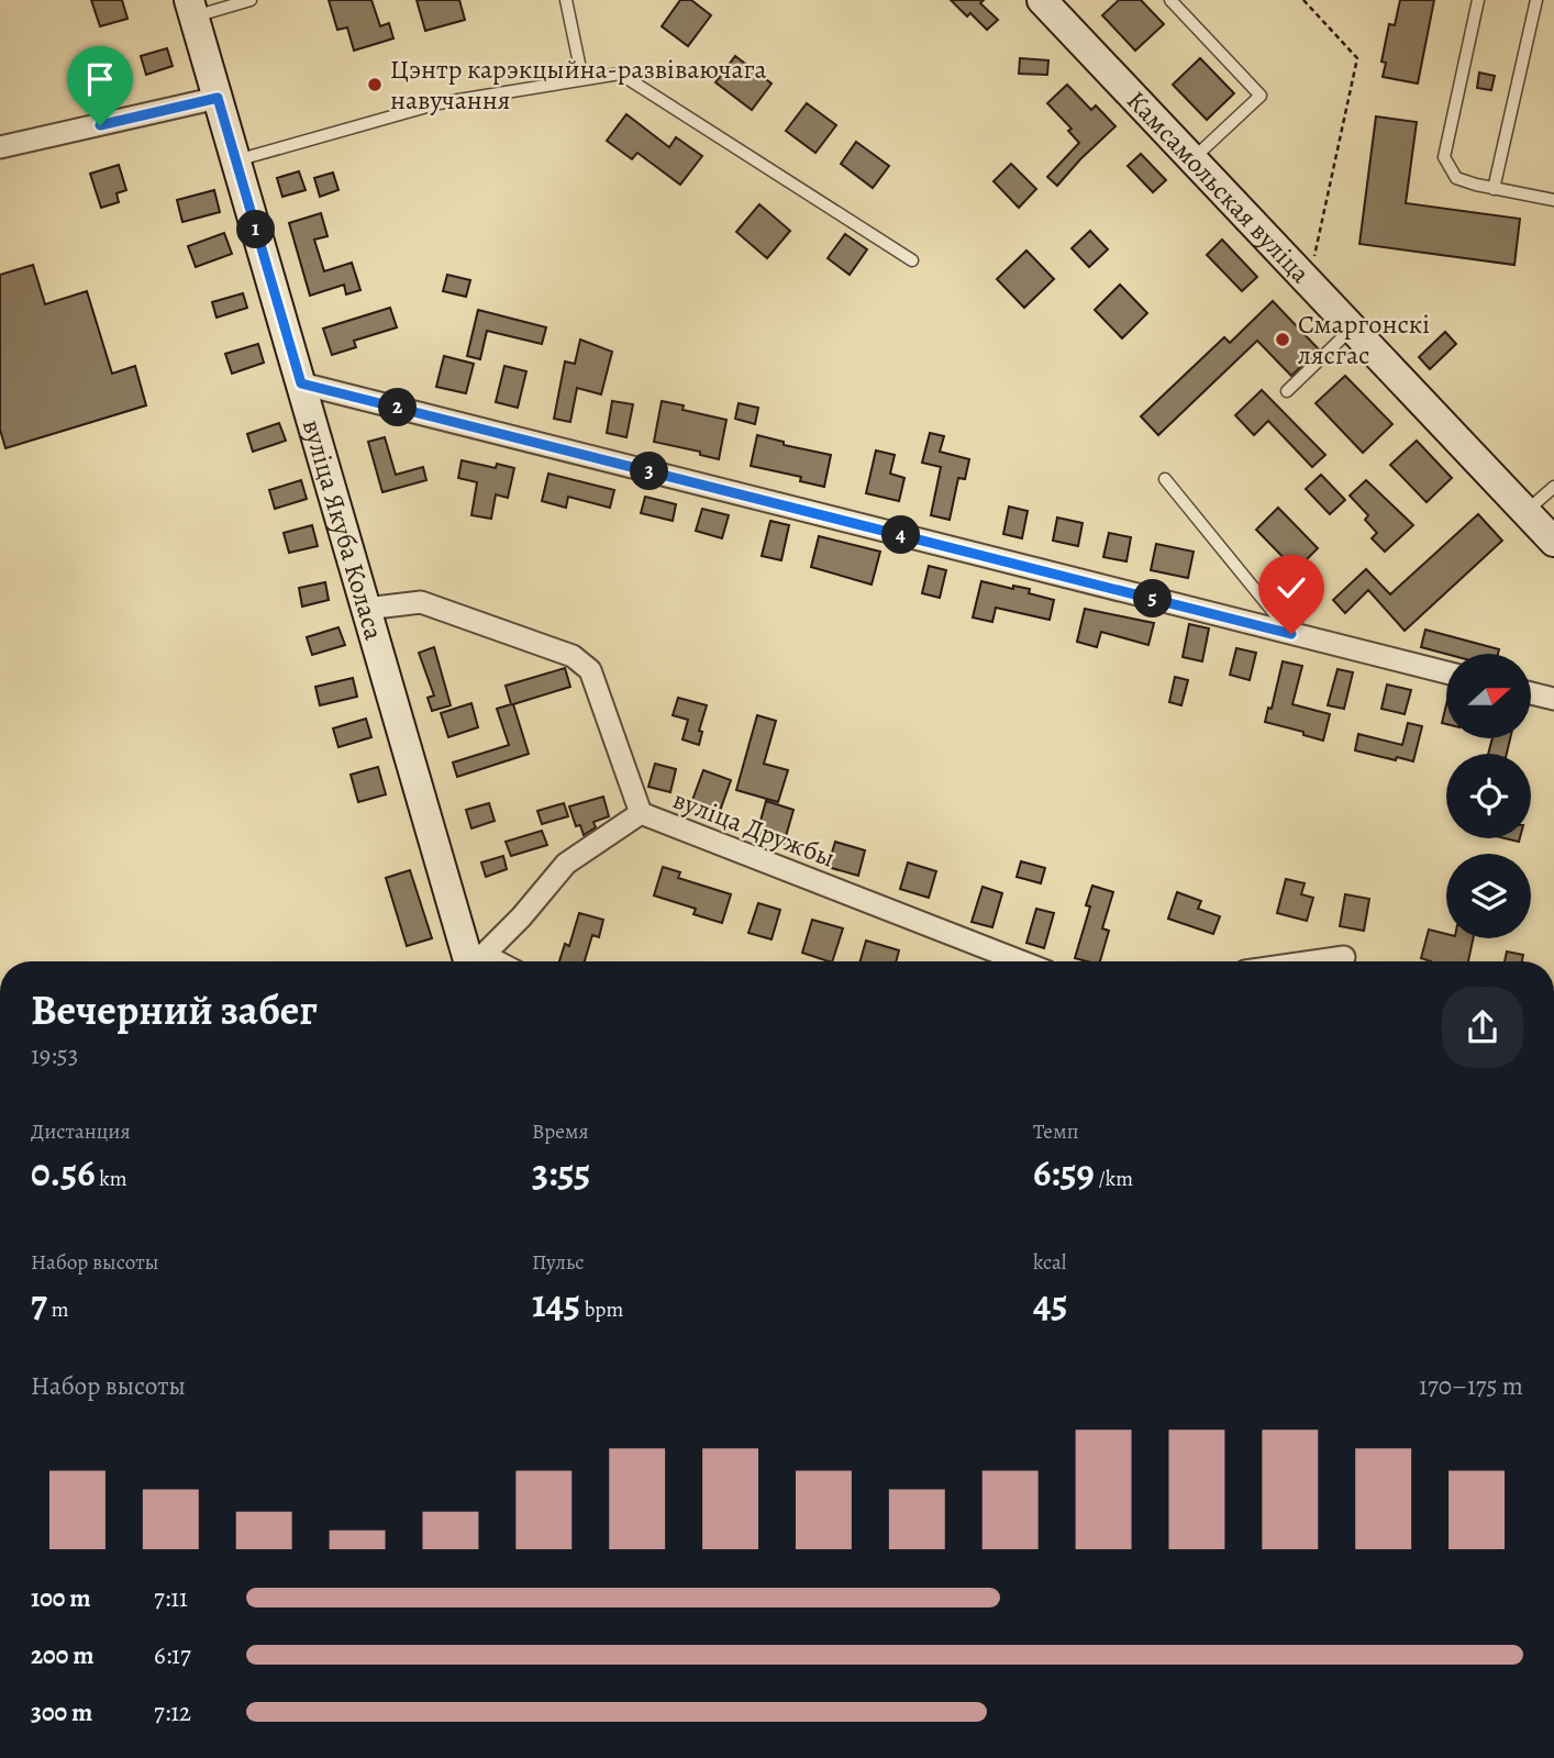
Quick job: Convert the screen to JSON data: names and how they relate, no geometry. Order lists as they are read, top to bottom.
{
  "streets": {
    "main road": ["Камсамольская вуліца", "вуліца Якуба Коласа"],
    "street": ["вуліца Дружбы"]
  },
  "places": ["Цэнтр карэкцыйна-развіваючага навучання", "Смаргонскі лясгас"],
  "north": "right",
  "page": {
    "pins": [
      "1",
      "2",
      "3",
      "4",
      "5"
    ],
    "heading": ["Вечерний забег", "19:53"],
    "stats": [
      ["Дистанция", "0.56 km"],
      ["Время", "3:55"],
      ["Темп", "6:59 /km"],
      ["Набор высоты", "7 m"],
      ["Пульс", "145 bpm"],
      ["kcal", "45"]
    ],
    "chart": ["Набор высоты", "170–175 m"],
    "list": [
      {
        "name": "100 m",
        "note": "7:11"
      },
      {
        "name": "200 m",
        "note": "6:17"
      },
      {
        "name": "300 m",
        "note": "7:12"
      }
    ]
  }
}
